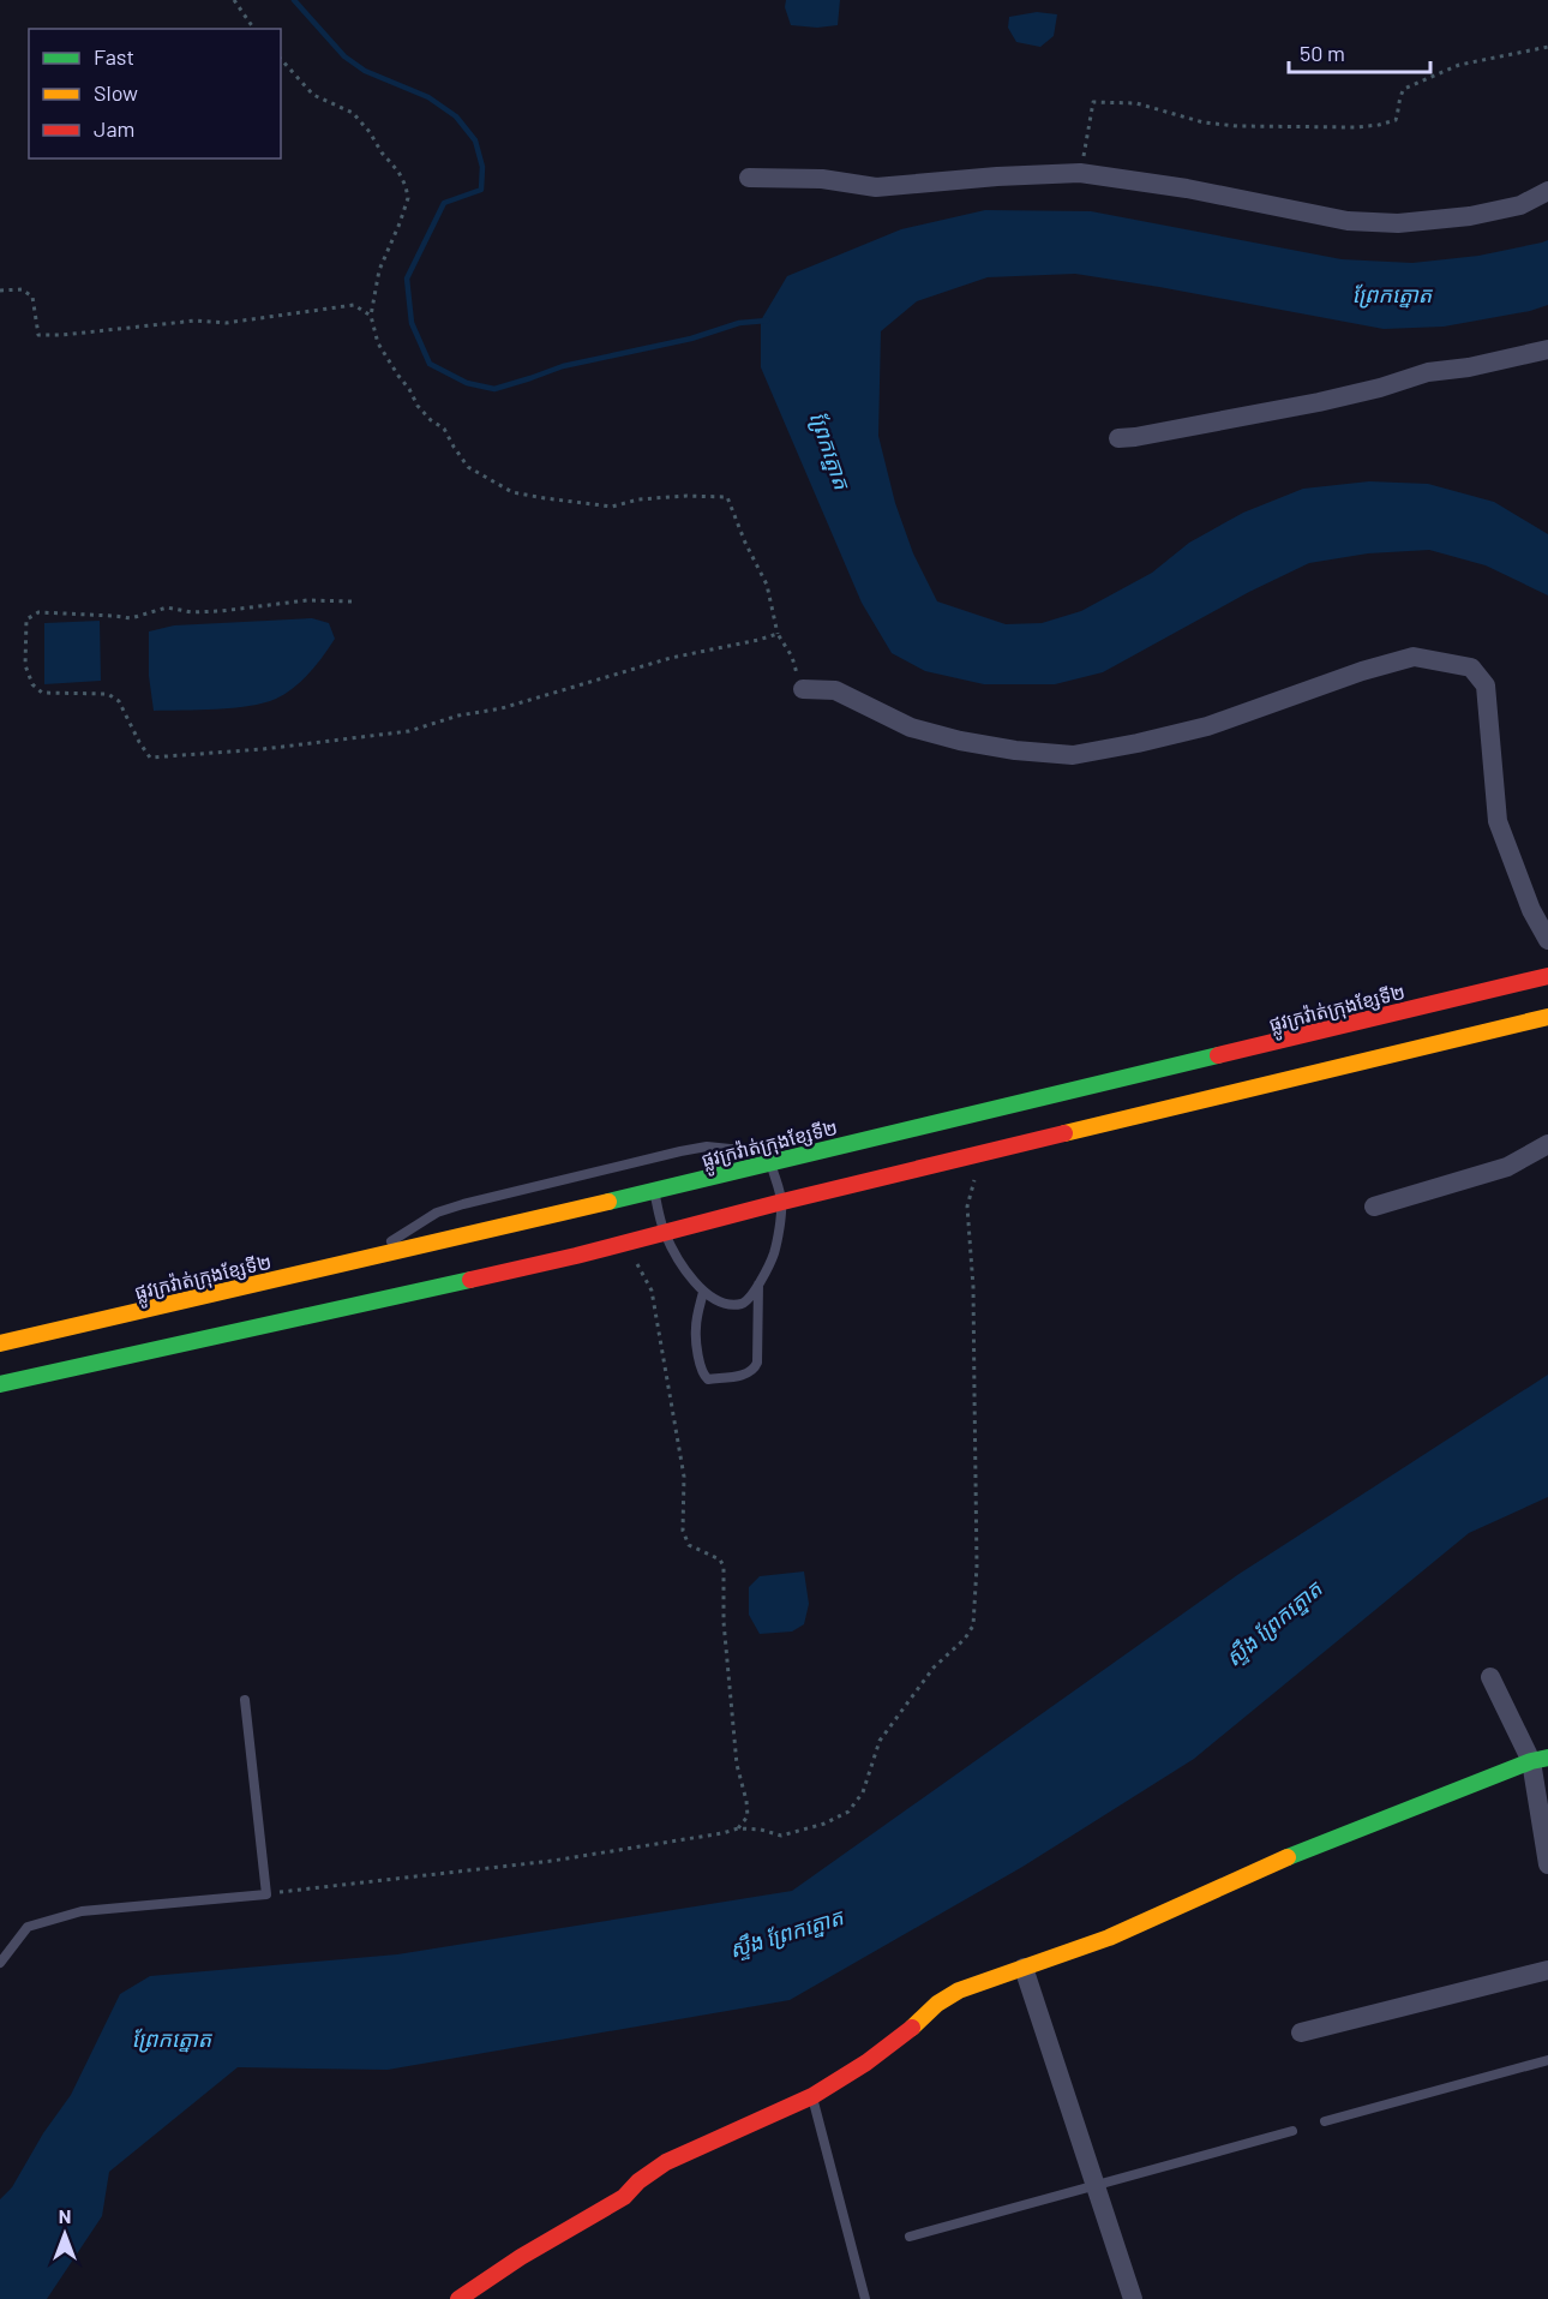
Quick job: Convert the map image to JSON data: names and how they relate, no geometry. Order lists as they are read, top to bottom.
{
  "streets": {
    "main road": ["ផ្លូវក្រវ៉ាត់ក្រុងខ្សែទី២"]
  },
  "water": ["ព្រែកត្នោត", "ស្ទឹង ព្រែកត្នោត"],
  "legend": ["Fast", "Slow", "Jam"],
  "scale_bar": "50 m",
  "north": "top"
}
